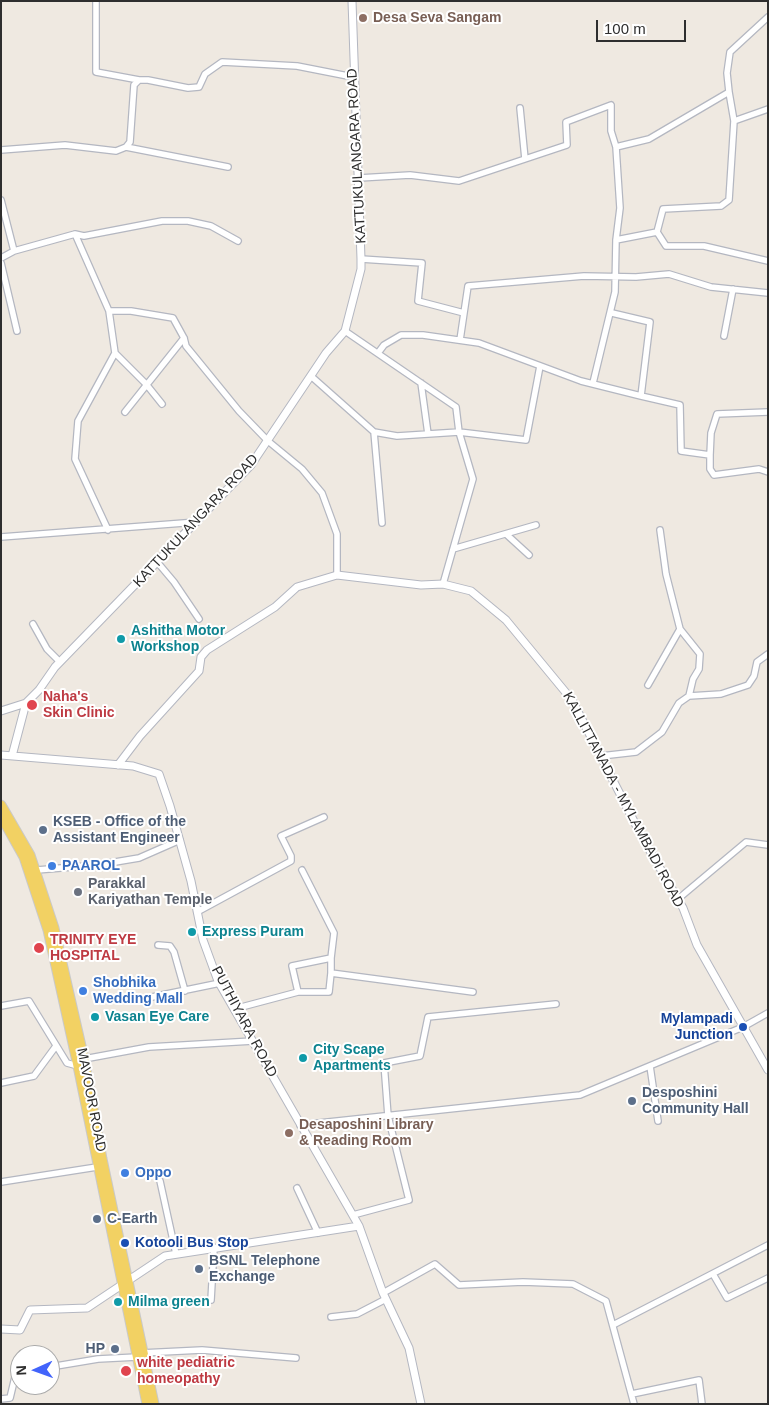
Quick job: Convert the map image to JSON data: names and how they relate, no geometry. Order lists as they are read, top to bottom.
{
  "streets": {
    "main road": ["MAVOOR ROAD"],
    "street": ["KATTUKULANGARA ROAD", "KALLITTANADA - MYLAMBADI ROAD", "PUTHIYARA ROAD"]
  },
  "crossings": [
    ["KALLITTANADA - MYLAMBADI ROAD", "PUTHIYARA ROAD"]
  ],
  "places": [
    "Desa Seva Sangam",
    "Ashitha Motor Workshop",
    "Naha's Skin Clinic",
    "KSEB - Office of the Assistant Engineer",
    "PAAROL",
    "Parakkal Kariyathan Temple",
    "Express Puram",
    "TRINITY EYE HOSPITAL",
    "Shobhika Wedding Mall",
    "Vasan Eye Care",
    "Mylampadi Junction",
    "City Scape Apartments",
    "Desposhini Community Hall",
    "Desaposhini Library & Reading Room",
    "Oppo",
    "C-Earth",
    "Kotooli Bus Stop",
    "BSNL Telephone Exchange",
    "Milma green",
    "HP",
    "white pediatric homeopathy"
  ],
  "scale_bar": "100 m",
  "north": "left"
}
